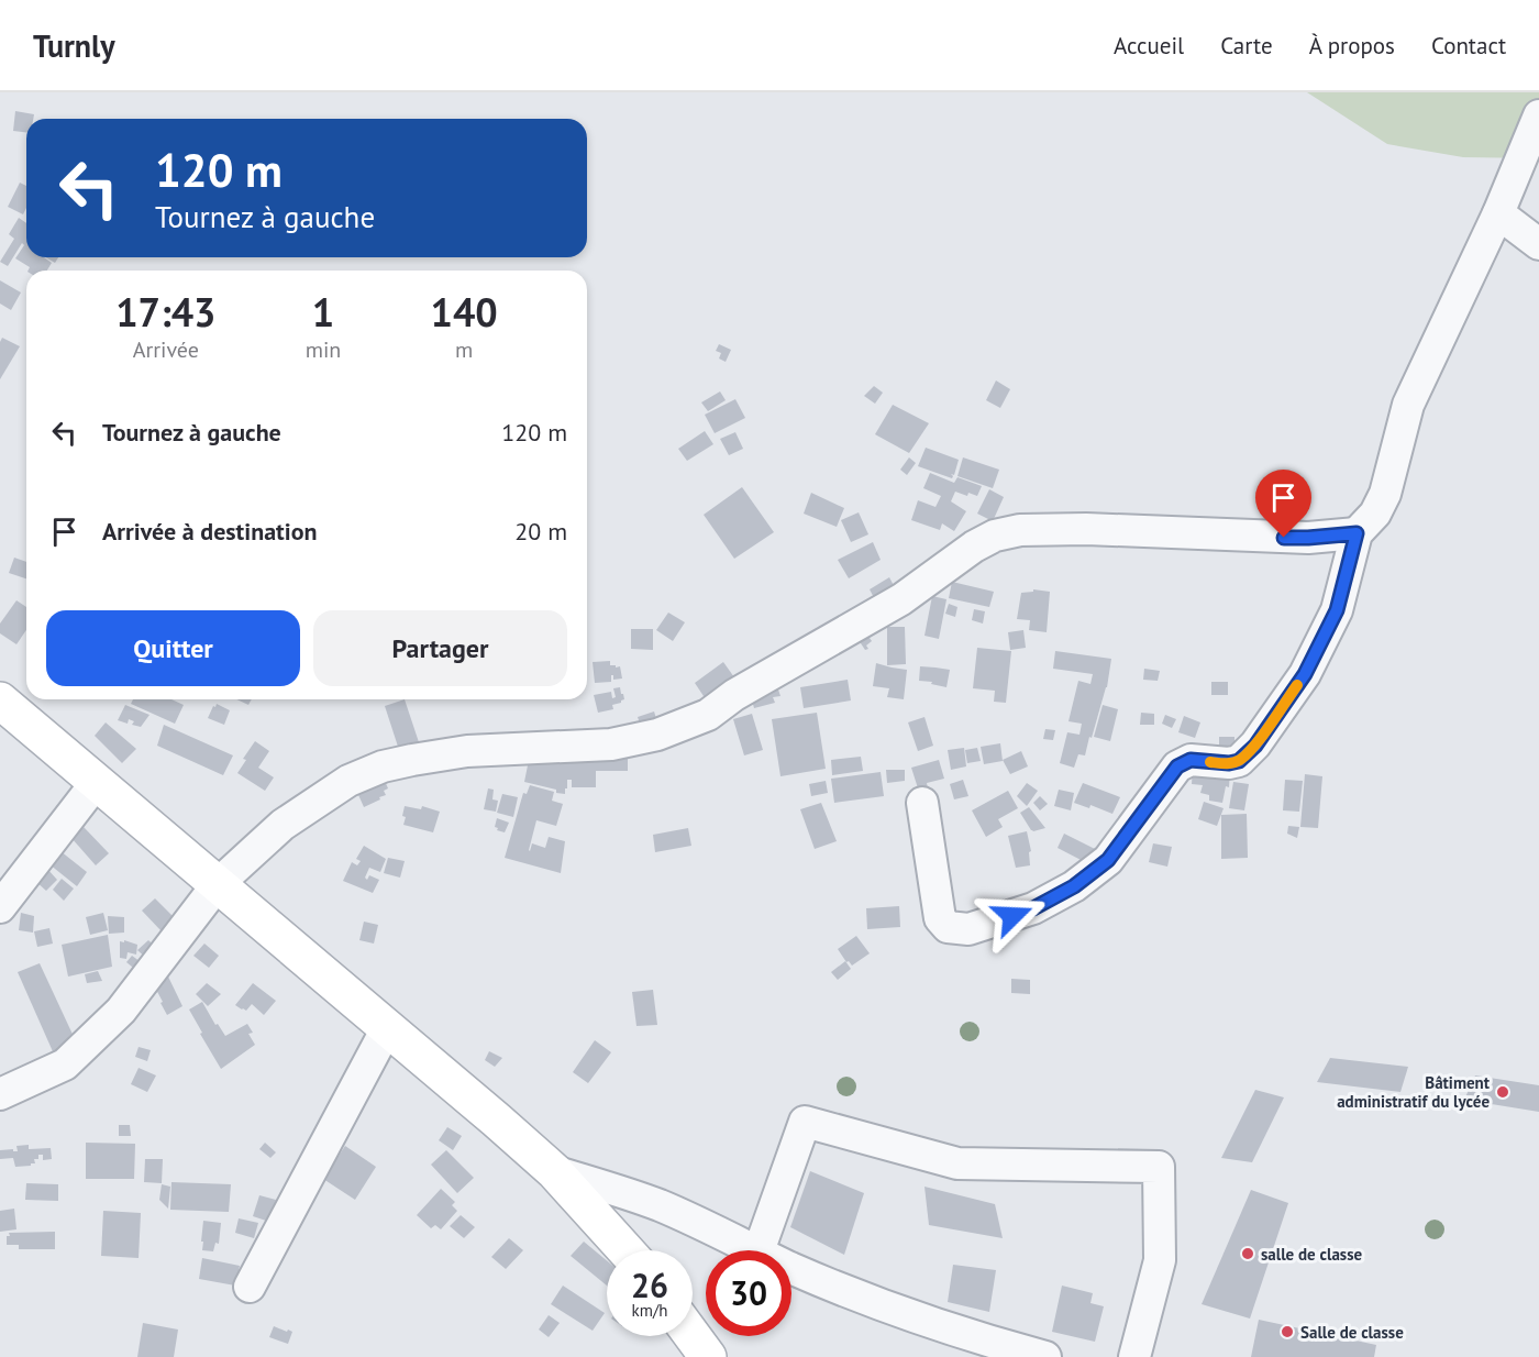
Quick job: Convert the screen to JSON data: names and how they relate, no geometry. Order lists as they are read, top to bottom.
{
  "places": ["Bâtiment administratif du lycée", "salle de classe", "Salle de classe"],
  "page": {
    "header": "Turnly",
    "nav": [
      "Accueil",
      "Carte",
      "À propos",
      "Contact"
    ],
    "turn": ["120 m", "Tournez à gauche"],
    "eta": [
      "17:43",
      "Arrivée",
      "1",
      "min",
      "140",
      "m"
    ],
    "list": [
      {
        "name": "Tournez à gauche",
        "value": "120 m"
      },
      {
        "name": "Arrivée à destination",
        "value": "20 m"
      }
    ],
    "buttons": ["Quitter", "Partager"],
    "speed": "26 km/h",
    "limit": "30"
  }
}
